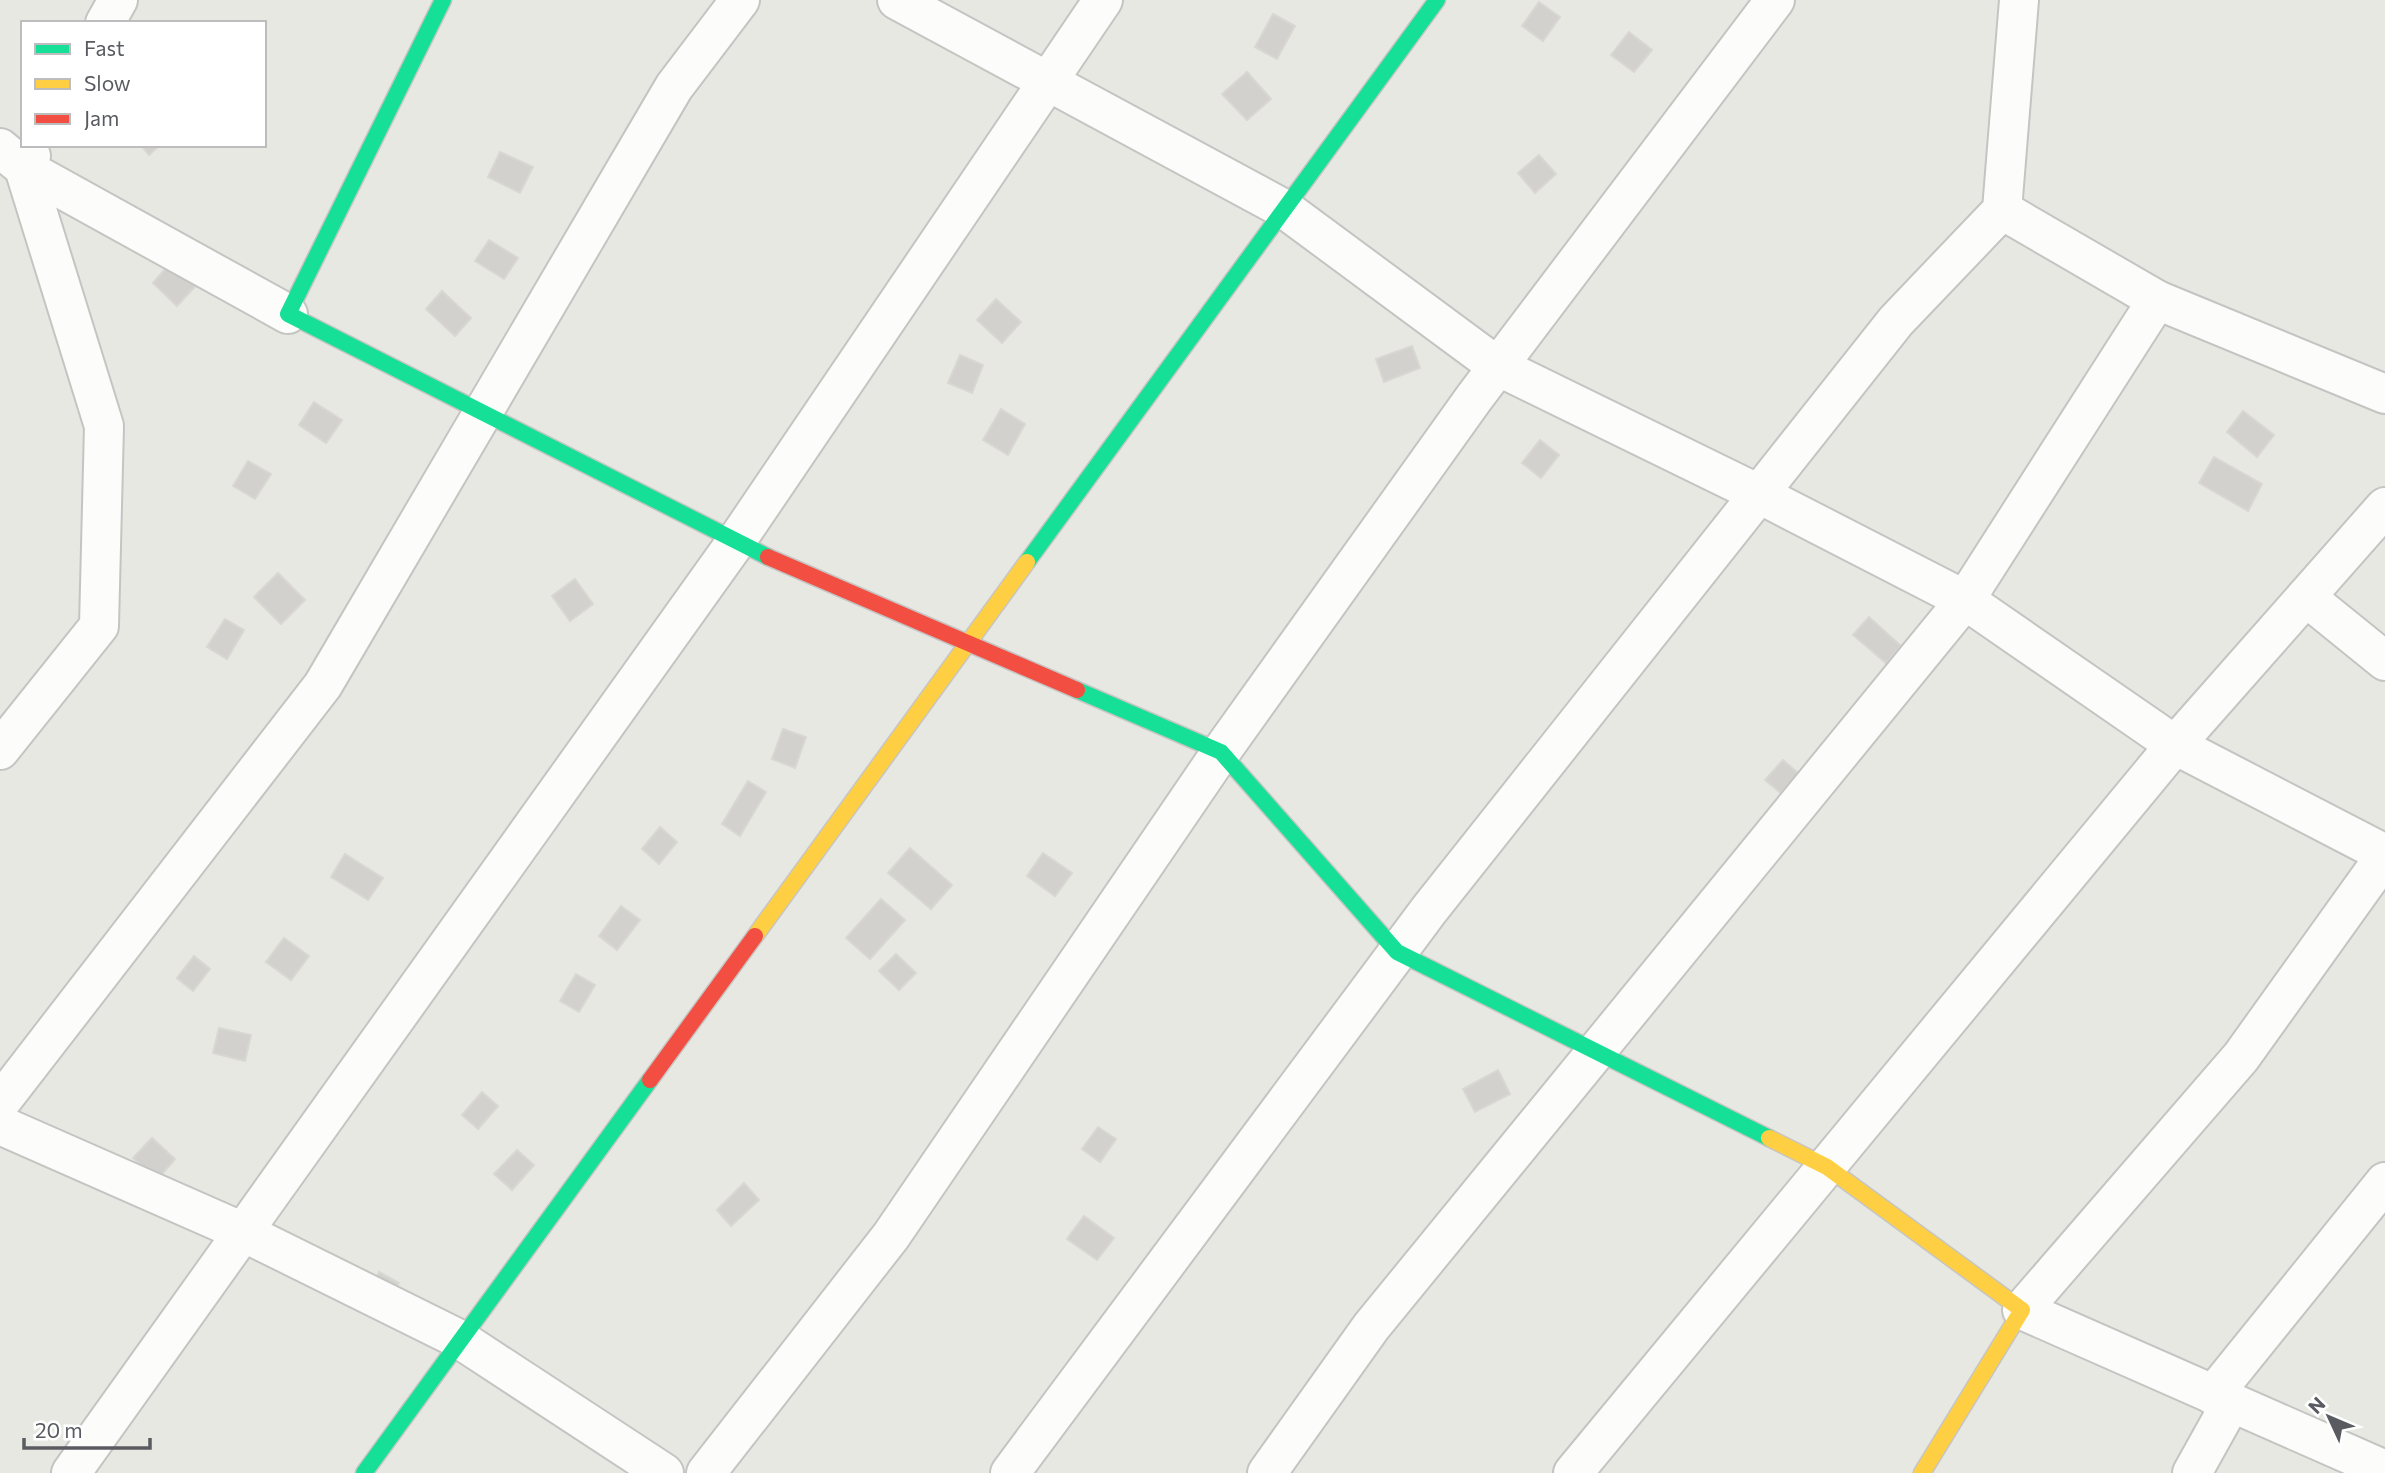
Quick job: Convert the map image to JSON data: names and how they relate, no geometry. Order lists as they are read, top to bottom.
{
  "legend": ["Fast", "Slow", "Jam"],
  "scale_bar": "20 m",
  "north": "top left"
}
